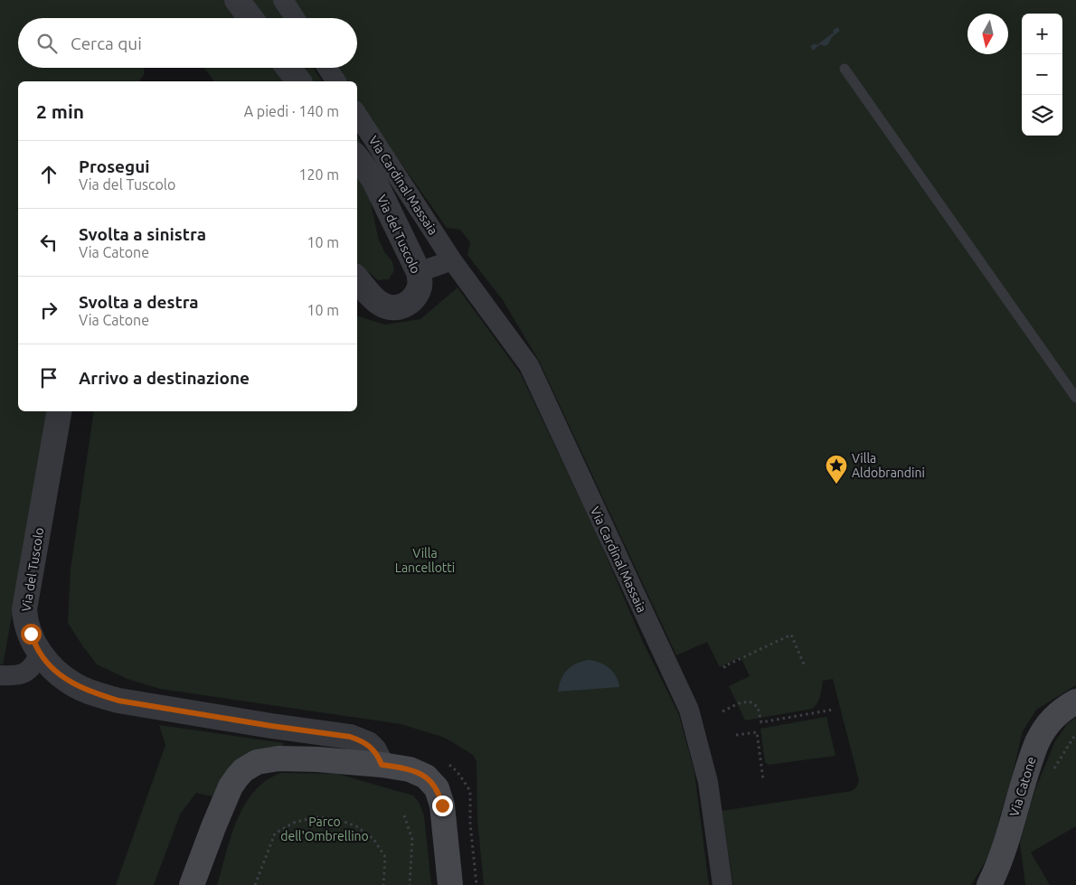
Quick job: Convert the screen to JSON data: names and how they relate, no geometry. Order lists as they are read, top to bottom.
{
  "streets": {
    "main road": ["Via Catone"],
    "street": ["Via Cardinal Massaia", "Via del Tuscolo"]
  },
  "parks": ["Villa Lancellotti", "Parco dell'Ombrellino"],
  "places": {
    "place": ["Villa Aldobrandini"]
  },
  "north": "bottom",
  "page": {
    "map_buttons": ["+", "−"],
    "search": "Cerca qui",
    "heading": ["2 min", "A piedi · 140 m"],
    "list": [
      ["Prosegui", "Via del Tuscolo", "120 m"],
      ["Svolta a sinistra", "Via Catone", "10 m"],
      ["Svolta a destra", "Via Catone", "10 m"],
      "Arrivo a destinazione"
    ]
  }
}
